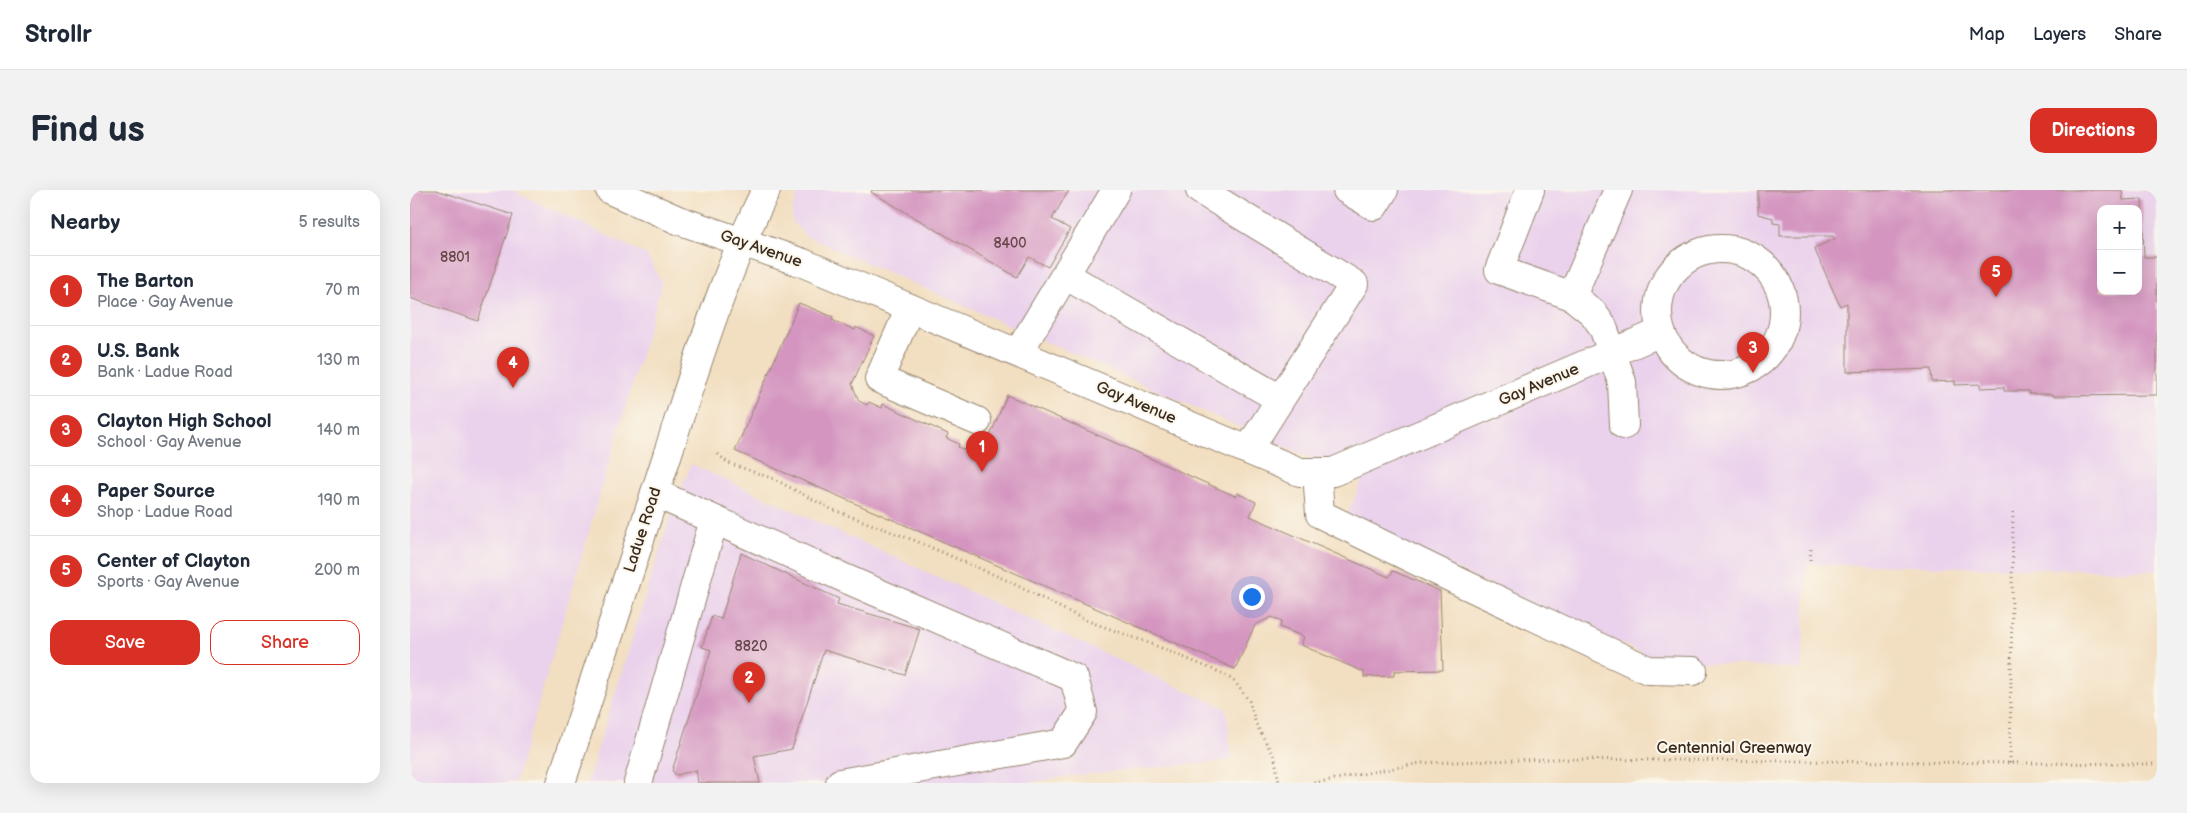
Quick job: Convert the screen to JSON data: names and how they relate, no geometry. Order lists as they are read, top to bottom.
{
  "streets": {
    "street": ["Gay Avenue", "Ladue Road"],
    "path": ["Centennial Greenway"]
  },
  "crossings": [
    ["Gay Avenue", "Ladue Road"]
  ],
  "house_numbers": ["8400", "8801", "8820"],
  "page": {
    "header": "Strollr",
    "nav": ["Map", "Layers", "Share"],
    "buttons": [
      "Directions",
      ["Save", "Share"]
    ],
    "title": "Find us",
    "heading": ["Nearby", "5 results"],
    "map_buttons": ["+", "−"],
    "list": [
      {
        "mark": "1",
        "name": "The Barton",
        "note": "Place · Gay Avenue",
        "value": "70 m"
      },
      {
        "mark": "2",
        "name": "U.S. Bank",
        "note": "Bank · Ladue Road",
        "value": "130 m"
      },
      {
        "mark": "3",
        "name": "Clayton High School",
        "note": "School · Gay Avenue",
        "value": "140 m"
      },
      {
        "mark": "4",
        "name": "Paper Source",
        "note": "Shop · Ladue Road",
        "value": "190 m"
      },
      {
        "mark": "5",
        "name": "Center of Clayton",
        "note": "Sports · Gay Avenue",
        "value": "200 m"
      }
    ],
    "pins": [
      "5",
      "3",
      "4",
      "1",
      "2"
    ]
  }
}
